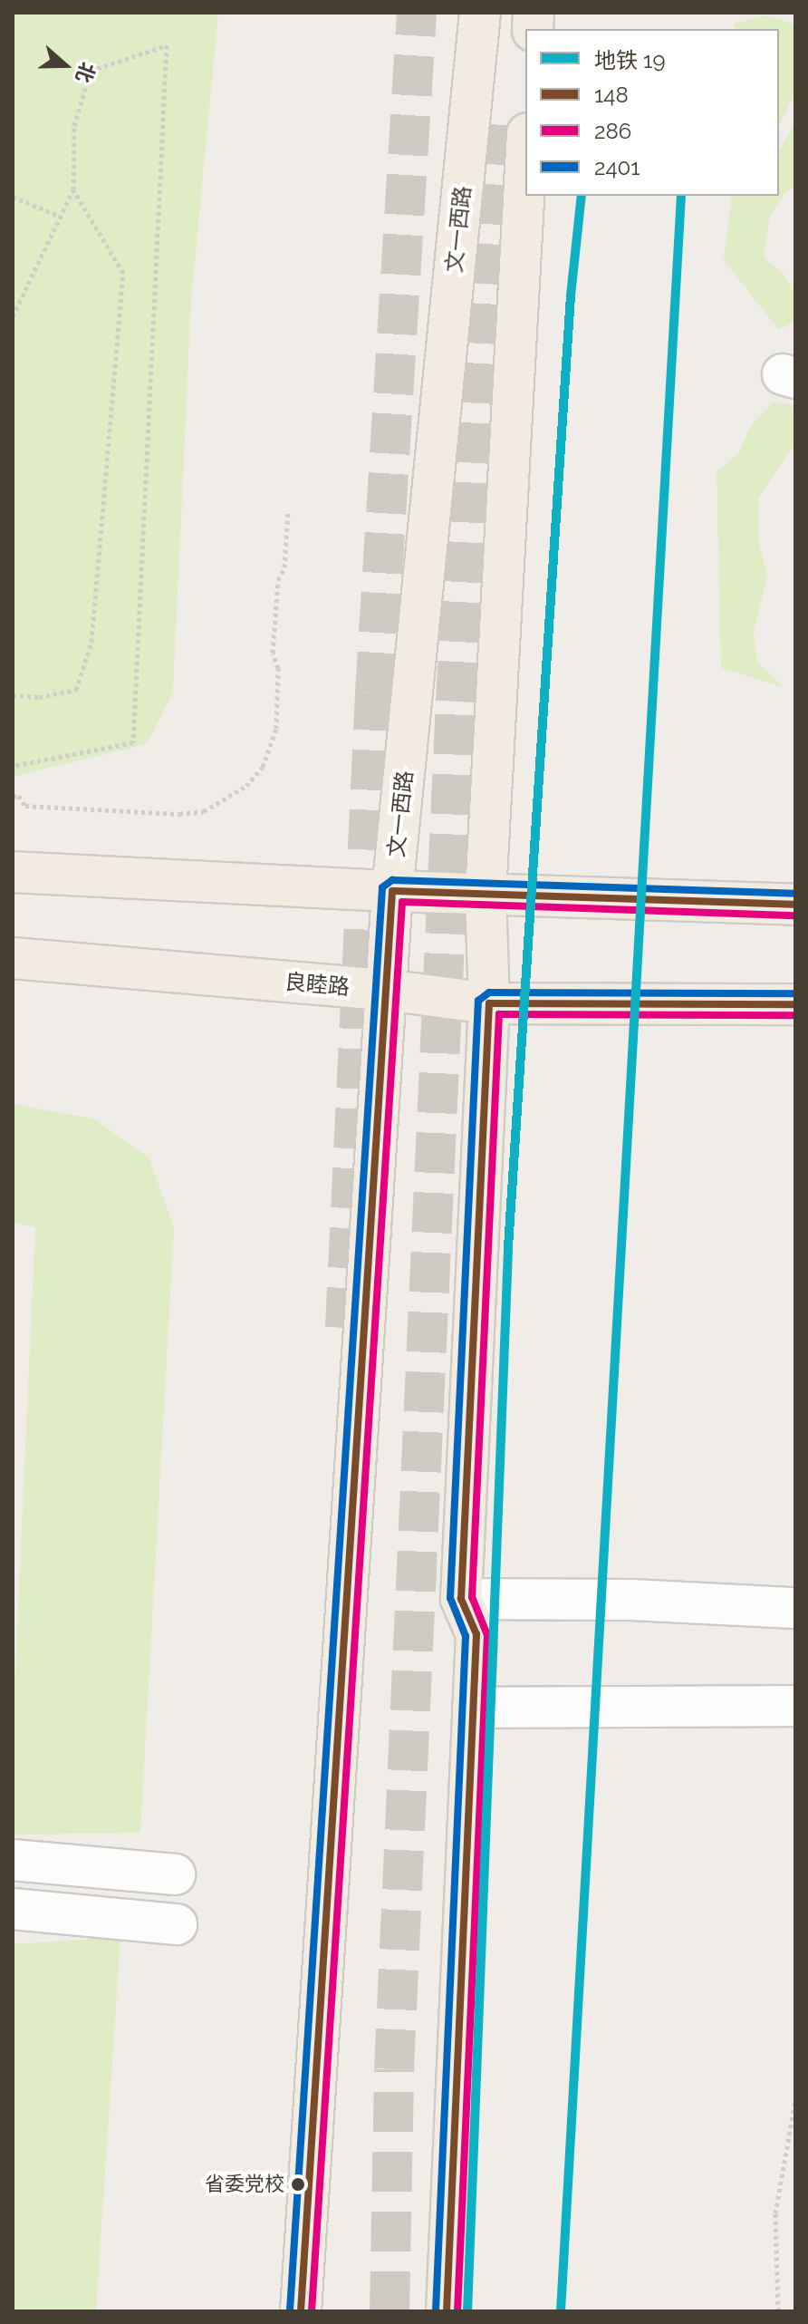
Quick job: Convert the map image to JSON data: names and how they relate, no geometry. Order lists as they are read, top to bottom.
{
  "streets": {
    "main road": ["文一西路", "良睦路"]
  },
  "crossings": [
    ["文一西路", "良睦路"]
  ],
  "places": ["省委党校"],
  "lines": [
    "metro line 19",
    "transit line 2401",
    "transit line 148",
    "transit line 286"
  ],
  "legend": [
    "地铁 19",
    "148",
    "286",
    "2401"
  ],
  "north": "right"
}
